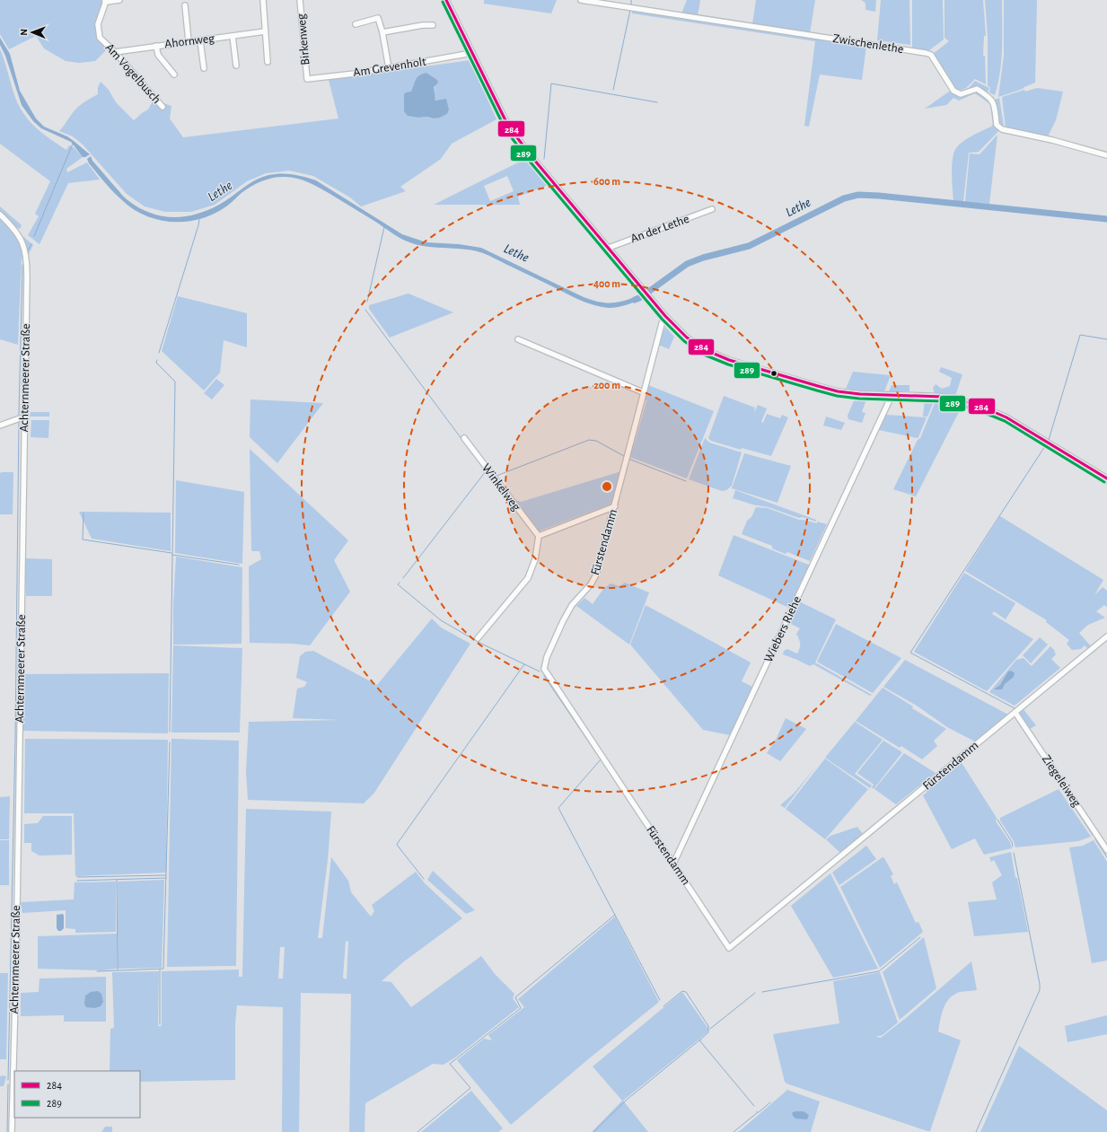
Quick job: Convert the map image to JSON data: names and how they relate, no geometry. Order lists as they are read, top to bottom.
{
  "streets": {
    "street": [
      "Birkenweg",
      "Ahornweg",
      "Zwischenlethe",
      "Am Grevenholt",
      "Am Vogelbusch",
      "An der Lethe",
      "Achternmeerer Straße",
      "Winkelweg",
      "Fürstendamm",
      "Wiebers Riehe",
      "Ziegeleiweg"
    ]
  },
  "crossings": [
    ["Birkenweg", "Am Grevenholt"],
    ["Ahornweg", "Am Vogelbusch"],
    ["Fürstendamm", "Wiebers Riehe"],
    ["Fürstendamm", "Ziegeleiweg"]
  ],
  "water": ["Lethe"],
  "lines": ["transit line 284", "transit line 289"],
  "legend": ["284", "289"],
  "north": "left",
  "rings": ["600 m", "400 m", "200 m"]
}
